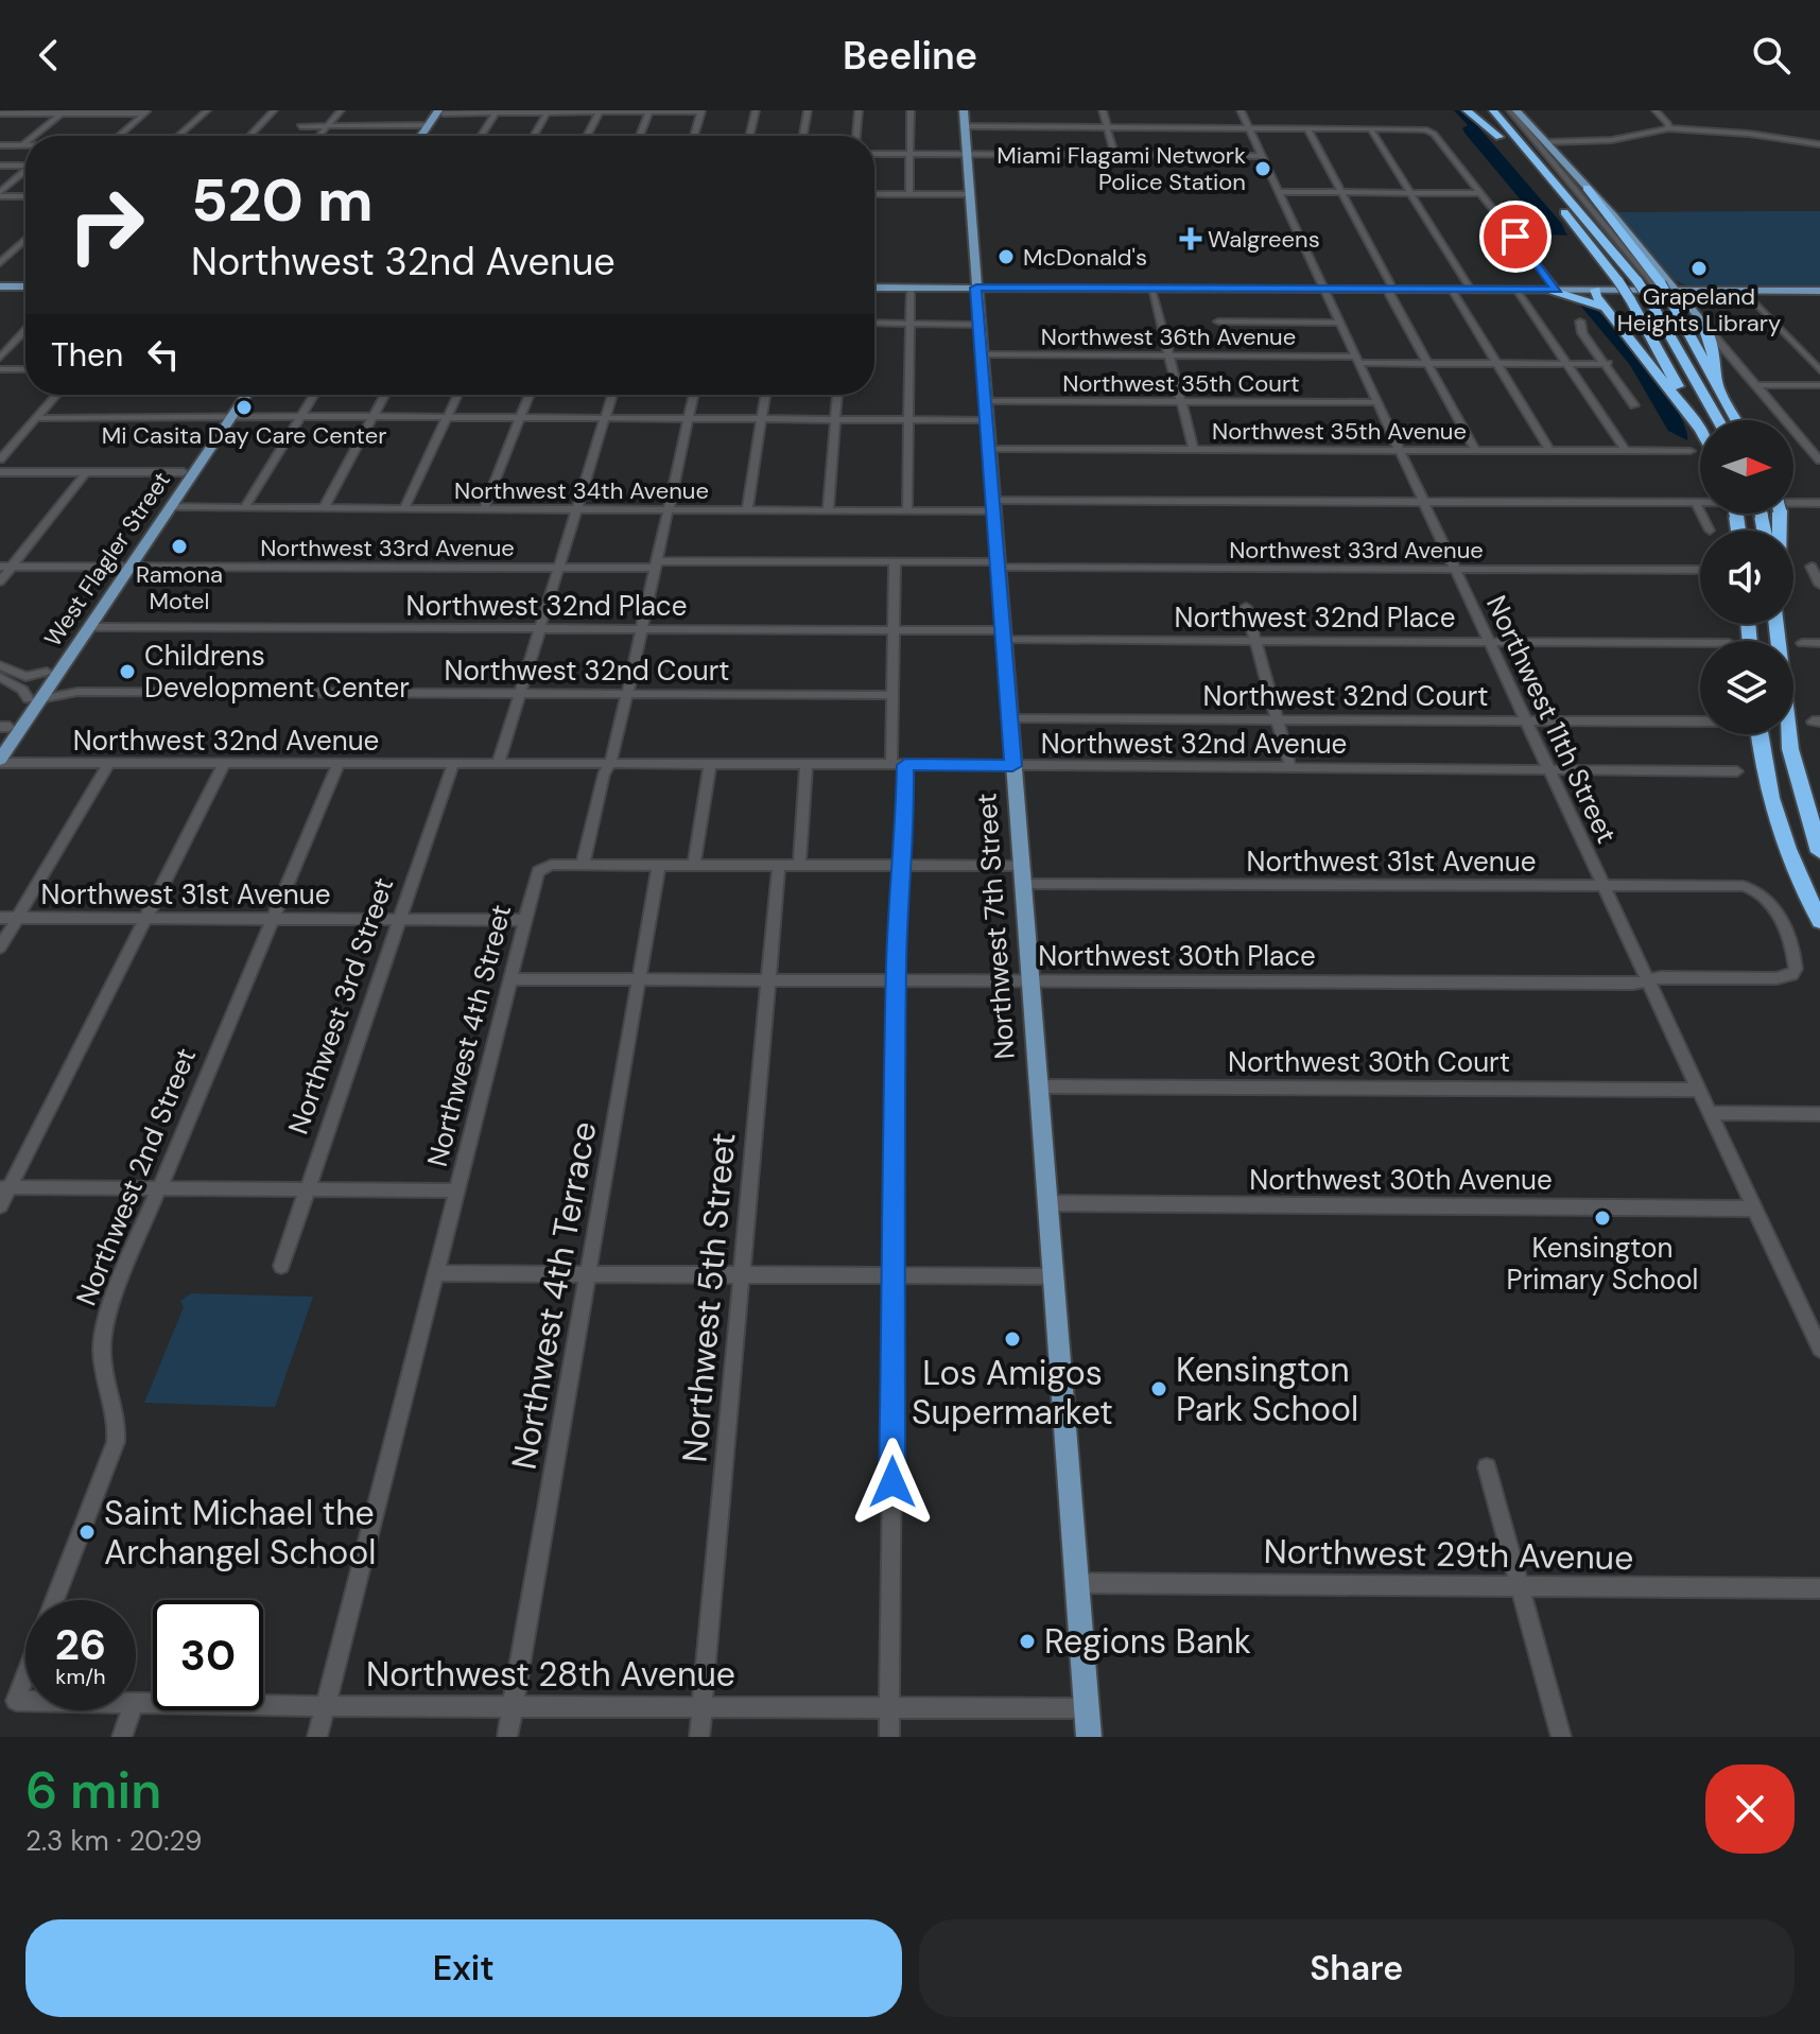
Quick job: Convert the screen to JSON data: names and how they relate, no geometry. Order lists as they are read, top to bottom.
{
  "streets": {
    "main road": ["West Flagler Street", "Northwest 7th Street"],
    "street": [
      "Northwest 36th Avenue",
      "Northwest 35th Court",
      "Northwest 35th Avenue",
      "Northwest 34th Avenue",
      "Northwest 33rd Avenue",
      "Northwest 32nd Place",
      "Northwest 32nd Court",
      "Northwest 11th Street",
      "Northwest 32nd Avenue",
      "Northwest 31st Avenue",
      "Northwest 30th Place",
      "Northwest 3rd Street",
      "Northwest 4th Street",
      "Northwest 30th Court",
      "Northwest 2nd Street",
      "Northwest 30th Avenue",
      "Northwest 4th Terrace",
      "Northwest 5th Street",
      "Northwest 29th Avenue",
      "Northwest 28th Avenue"
    ]
  },
  "crossings": [
    ["Northwest 36th Avenue", "Northwest 11th Street"],
    ["Northwest 36th Avenue", "Northwest 7th Street"],
    ["Northwest 35th Court", "Northwest 11th Street"],
    ["Northwest 35th Court", "Northwest 7th Street"],
    ["Northwest 35th Avenue", "Northwest 11th Street"],
    ["Northwest 35th Avenue", "Northwest 7th Street"],
    ["Northwest 34th Avenue", "West Flagler Street"],
    ["Northwest 34th Avenue", "Northwest 11th Street"],
    ["Northwest 34th Avenue", "Northwest 7th Street"],
    ["Northwest 33rd Avenue", "West Flagler Street"],
    ["Northwest 33rd Avenue", "Northwest 11th Street"],
    ["Northwest 33rd Avenue", "Northwest 7th Street"],
    ["West Flagler Street", "Northwest 32nd Place"],
    ["West Flagler Street", "Northwest 32nd Court"],
    ["West Flagler Street", "Northwest 32nd Avenue"],
    ["Northwest 32nd Place", "Northwest 11th Street"],
    ["Northwest 32nd Place", "Northwest 7th Street"],
    ["Northwest 32nd Court", "Northwest 11th Street"],
    ["Northwest 32nd Court", "Northwest 7th Street"],
    ["Northwest 11th Street", "Northwest 32nd Avenue"],
    ["Northwest 11th Street", "Northwest 31st Avenue"],
    ["Northwest 11th Street", "Northwest 30th Place"],
    ["Northwest 11th Street", "Northwest 30th Court"],
    ["Northwest 11th Street", "Northwest 30th Avenue"],
    ["Northwest 32nd Avenue", "Northwest 7th Street"],
    ["Northwest 32nd Avenue", "Northwest 3rd Street"],
    ["Northwest 32nd Avenue", "Northwest 2nd Street"],
    ["Northwest 31st Avenue", "Northwest 7th Street"],
    ["Northwest 31st Avenue", "Northwest 30th Place"],
    ["Northwest 31st Avenue", "Northwest 3rd Street"],
    ["Northwest 31st Avenue", "Northwest 4th Street"],
    ["Northwest 31st Avenue", "Northwest 2nd Street"],
    ["Northwest 31st Avenue", "Northwest 4th Terrace"],
    ["Northwest 31st Avenue", "Northwest 5th Street"],
    ["Northwest 7th Street", "Northwest 30th Place"],
    ["Northwest 7th Street", "Northwest 30th Court"],
    ["Northwest 7th Street", "Northwest 30th Avenue"],
    ["Northwest 7th Street", "Northwest 29th Avenue"],
    ["Northwest 7th Street", "Northwest 28th Avenue"],
    ["Northwest 30th Place", "Northwest 4th Street"],
    ["Northwest 30th Place", "Northwest 4th Terrace"],
    ["Northwest 30th Place", "Northwest 5th Street"],
    ["Northwest 4th Street", "Northwest 28th Avenue"],
    ["Northwest 2nd Street", "Northwest 28th Avenue"],
    ["Northwest 4th Terrace", "Northwest 28th Avenue"],
    ["Northwest 5th Street", "Northwest 28th Avenue"]
  ],
  "places": {
    "other": [
      "Miami Flagami Network Police Station",
      "McDonald's",
      "Grapeland Heights Library",
      "Mi Casita Day Care Center",
      "Ramona Motel",
      "Childrens Development Center",
      "Kensington Primary School",
      "Los Amigos Supermarket",
      "Kensington Park School",
      "Saint Michael the Archangel School",
      "Regions Bank"
    ],
    "health": ["Walgreens"]
  },
  "north": "right",
  "page": {
    "header": "Beeline",
    "turn": ["520 m", "Northwest 32nd Avenue"],
    "then": "Then",
    "speed": "26 km/h",
    "limit": "30",
    "heading": ["6 min", "2.3 km · 20:29"],
    "buttons": ["Exit", "Share"]
  }
}
